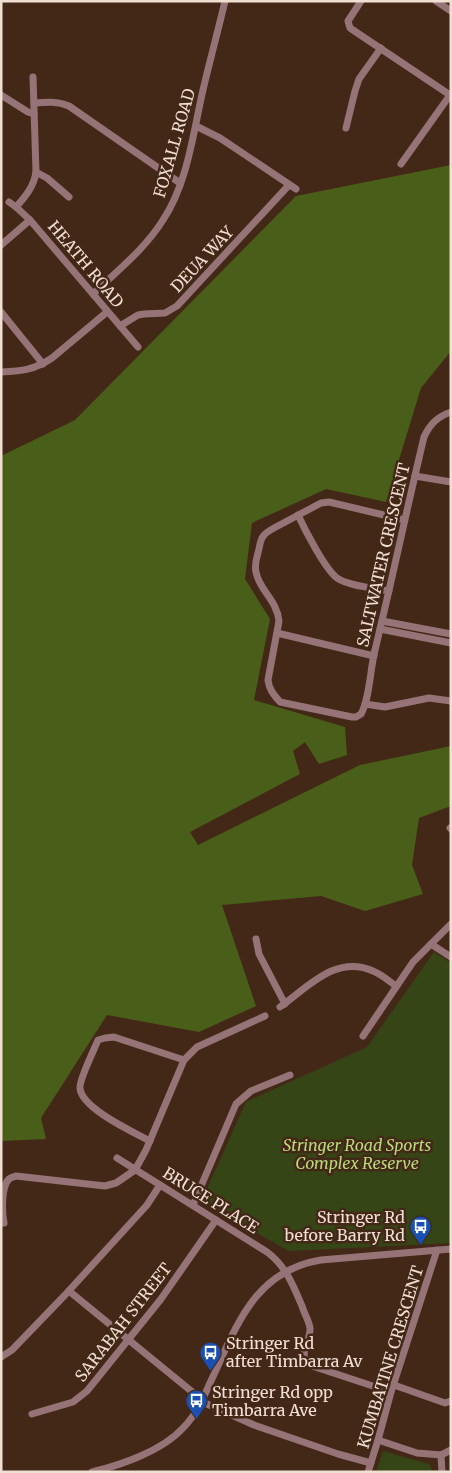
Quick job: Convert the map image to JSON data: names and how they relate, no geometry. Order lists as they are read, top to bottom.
{
  "streets": {
    "street": [
      "FOXALL ROAD",
      "DEUA WAY",
      "HEATH ROAD",
      "SALTWATER CRESCENT",
      "BRUCE PLACE",
      "SARABAH STREET",
      "KUMBATINE CRESCENT"
    ]
  },
  "crossings": [
    ["FOXALL ROAD", "DEUA WAY"],
    ["FOXALL ROAD", "HEATH ROAD"],
    ["DEUA WAY", "HEATH ROAD"],
    ["BRUCE PLACE", "SARABAH STREET"]
  ],
  "parks": ["Stringer Road Sports Complex Reserve"],
  "places": {
    "bus stop": ["Stringer Rd before Barry Rd", "Stringer Rd after Timbarra Av", "Stringer Rd opp Timbarra Ave"]
  }
}
